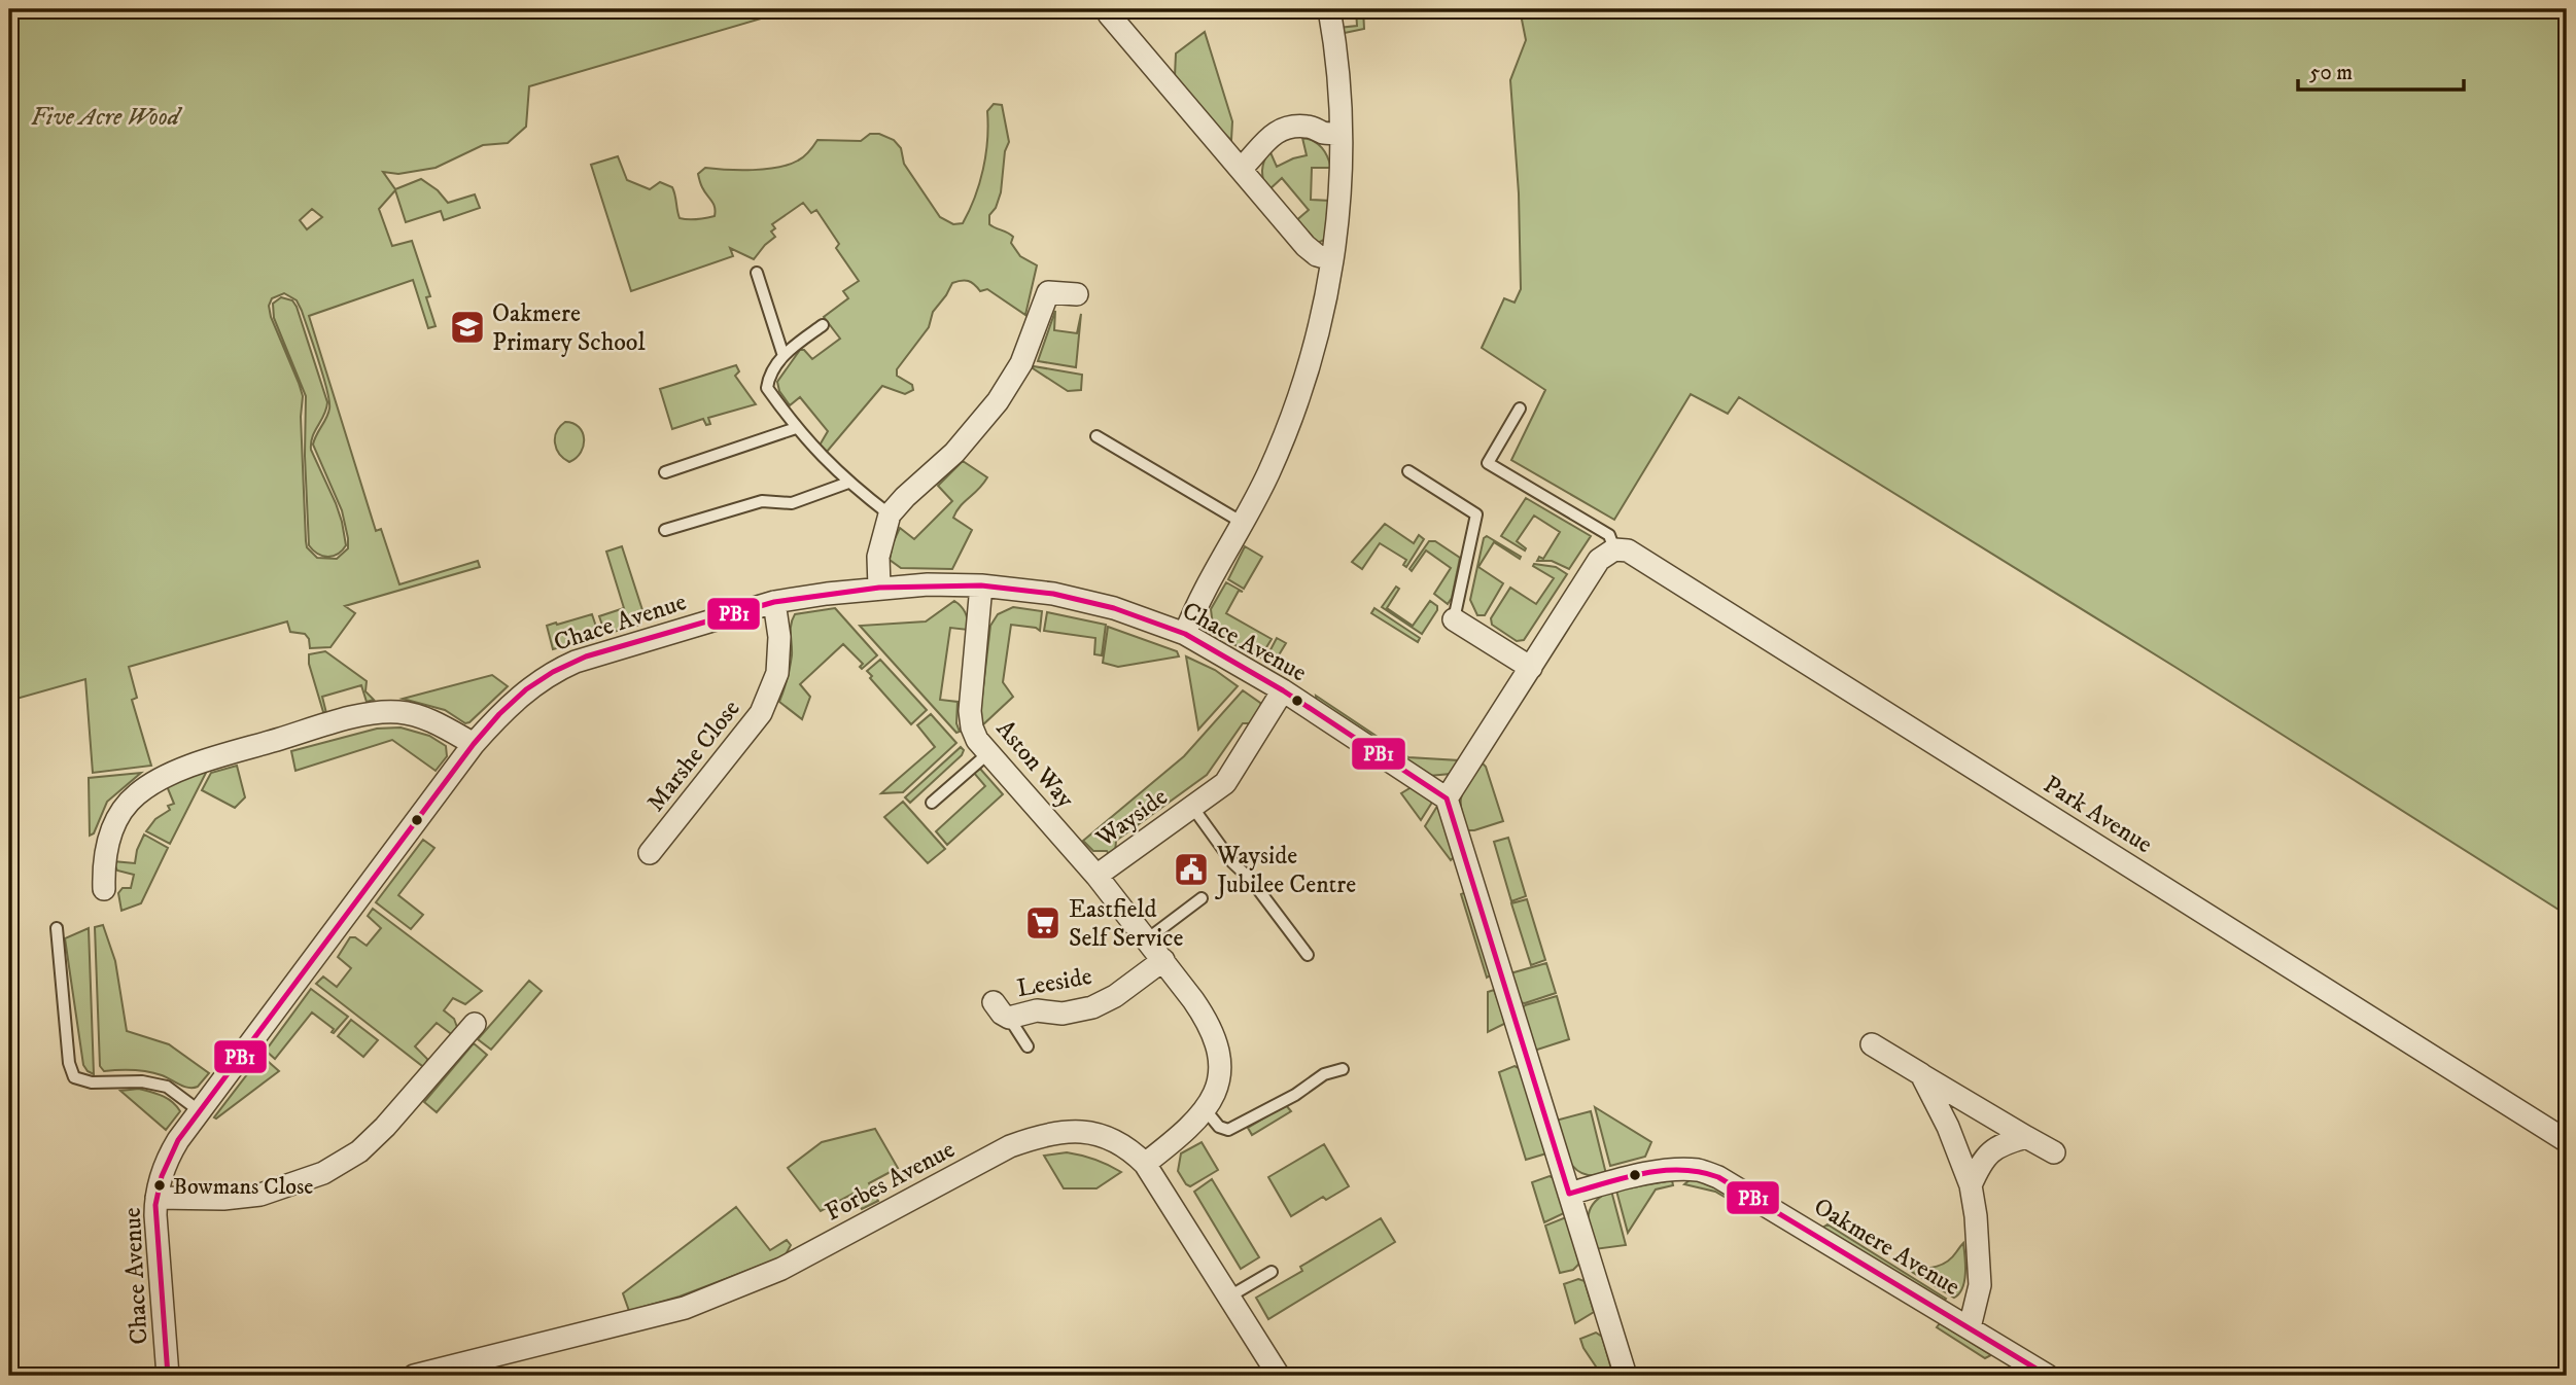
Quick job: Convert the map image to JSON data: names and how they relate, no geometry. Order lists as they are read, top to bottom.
{
  "streets": {
    "street": [
      "Chace Avenue",
      "Marshe Close",
      "Aston Way",
      "Park Avenue",
      "Wayside",
      "Leeside",
      "Forbes Avenue",
      "Oakmere Avenue"
    ]
  },
  "crossings": [
    ["Chace Avenue", "Marshe Close"],
    ["Chace Avenue", "Aston Way"],
    ["Chace Avenue", "Wayside"],
    ["Aston Way", "Wayside"],
    ["Wayside", "Leeside"],
    ["Wayside", "Forbes Avenue"]
  ],
  "parks": ["Five Acre Wood"],
  "places": {
    "school or university": ["Oakmere Primary School"],
    "public building": ["Wayside Jubilee Centre"],
    "supermarket": ["Eastfield Self Service"],
    "other": ["Bowmans Close"]
  },
  "lines": ["transit line PB1"],
  "scale_bar": "50 m"
}
